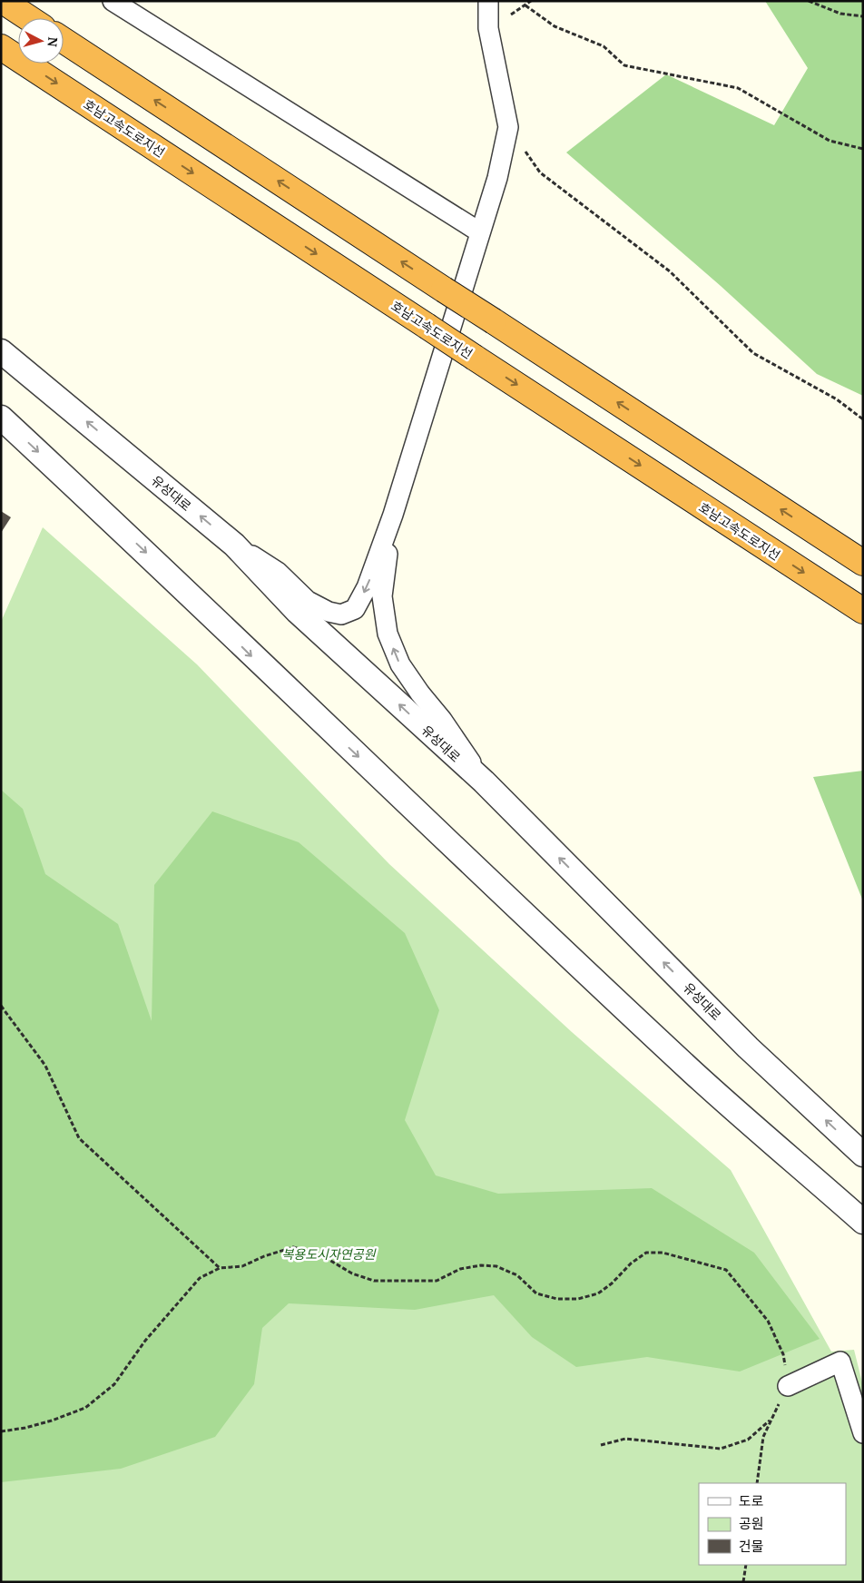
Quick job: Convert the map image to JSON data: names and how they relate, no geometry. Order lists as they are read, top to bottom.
{
  "streets": {
    "highway": ["호남고속도로지선"],
    "street": ["유성대로"]
  },
  "parks": ["복용도시자연공원"],
  "legend": ["도로", "공원", "건물"],
  "north": "right"
}
